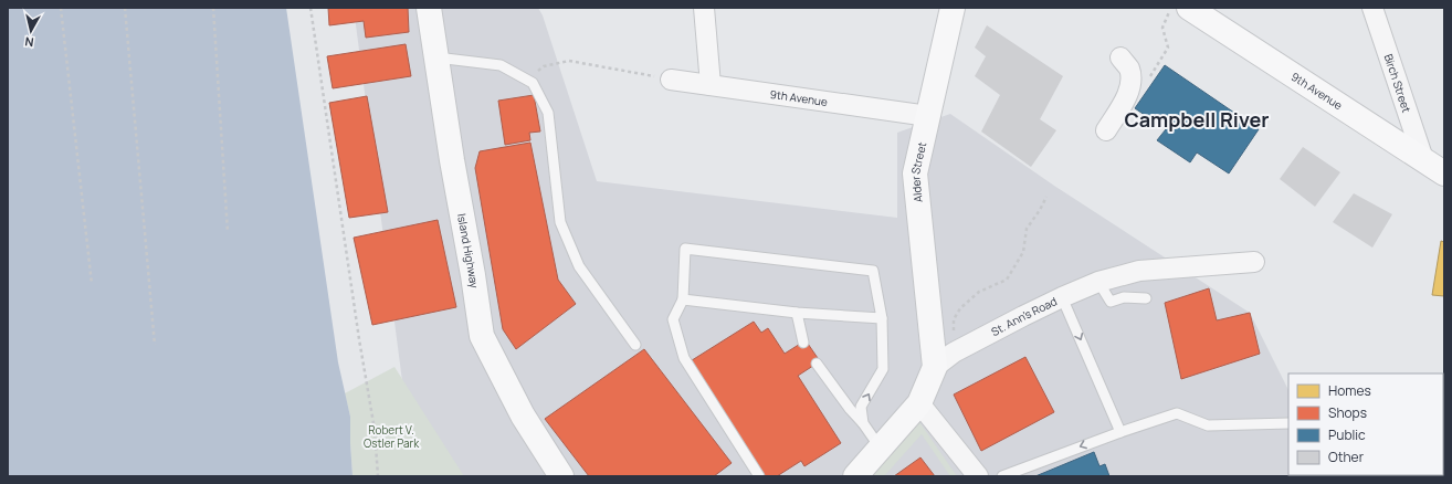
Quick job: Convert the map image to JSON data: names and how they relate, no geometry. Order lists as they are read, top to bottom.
{
  "streets": {
    "street": [
      "Birch Street",
      "9th Avenue",
      "Alder Street",
      "Island Highway",
      "St. Ann's Road"
    ]
  },
  "crossings": [
    ["Birch Street", "9th Avenue"],
    ["9th Avenue", "Alder Street"],
    ["Alder Street", "St. Ann's Road"]
  ],
  "districts": ["Campbell River"],
  "parks": ["Robert V. Ostler Park"],
  "legend": [
    "Homes",
    "Shops",
    "Public",
    "Other"
  ],
  "north": "bottom"
}
